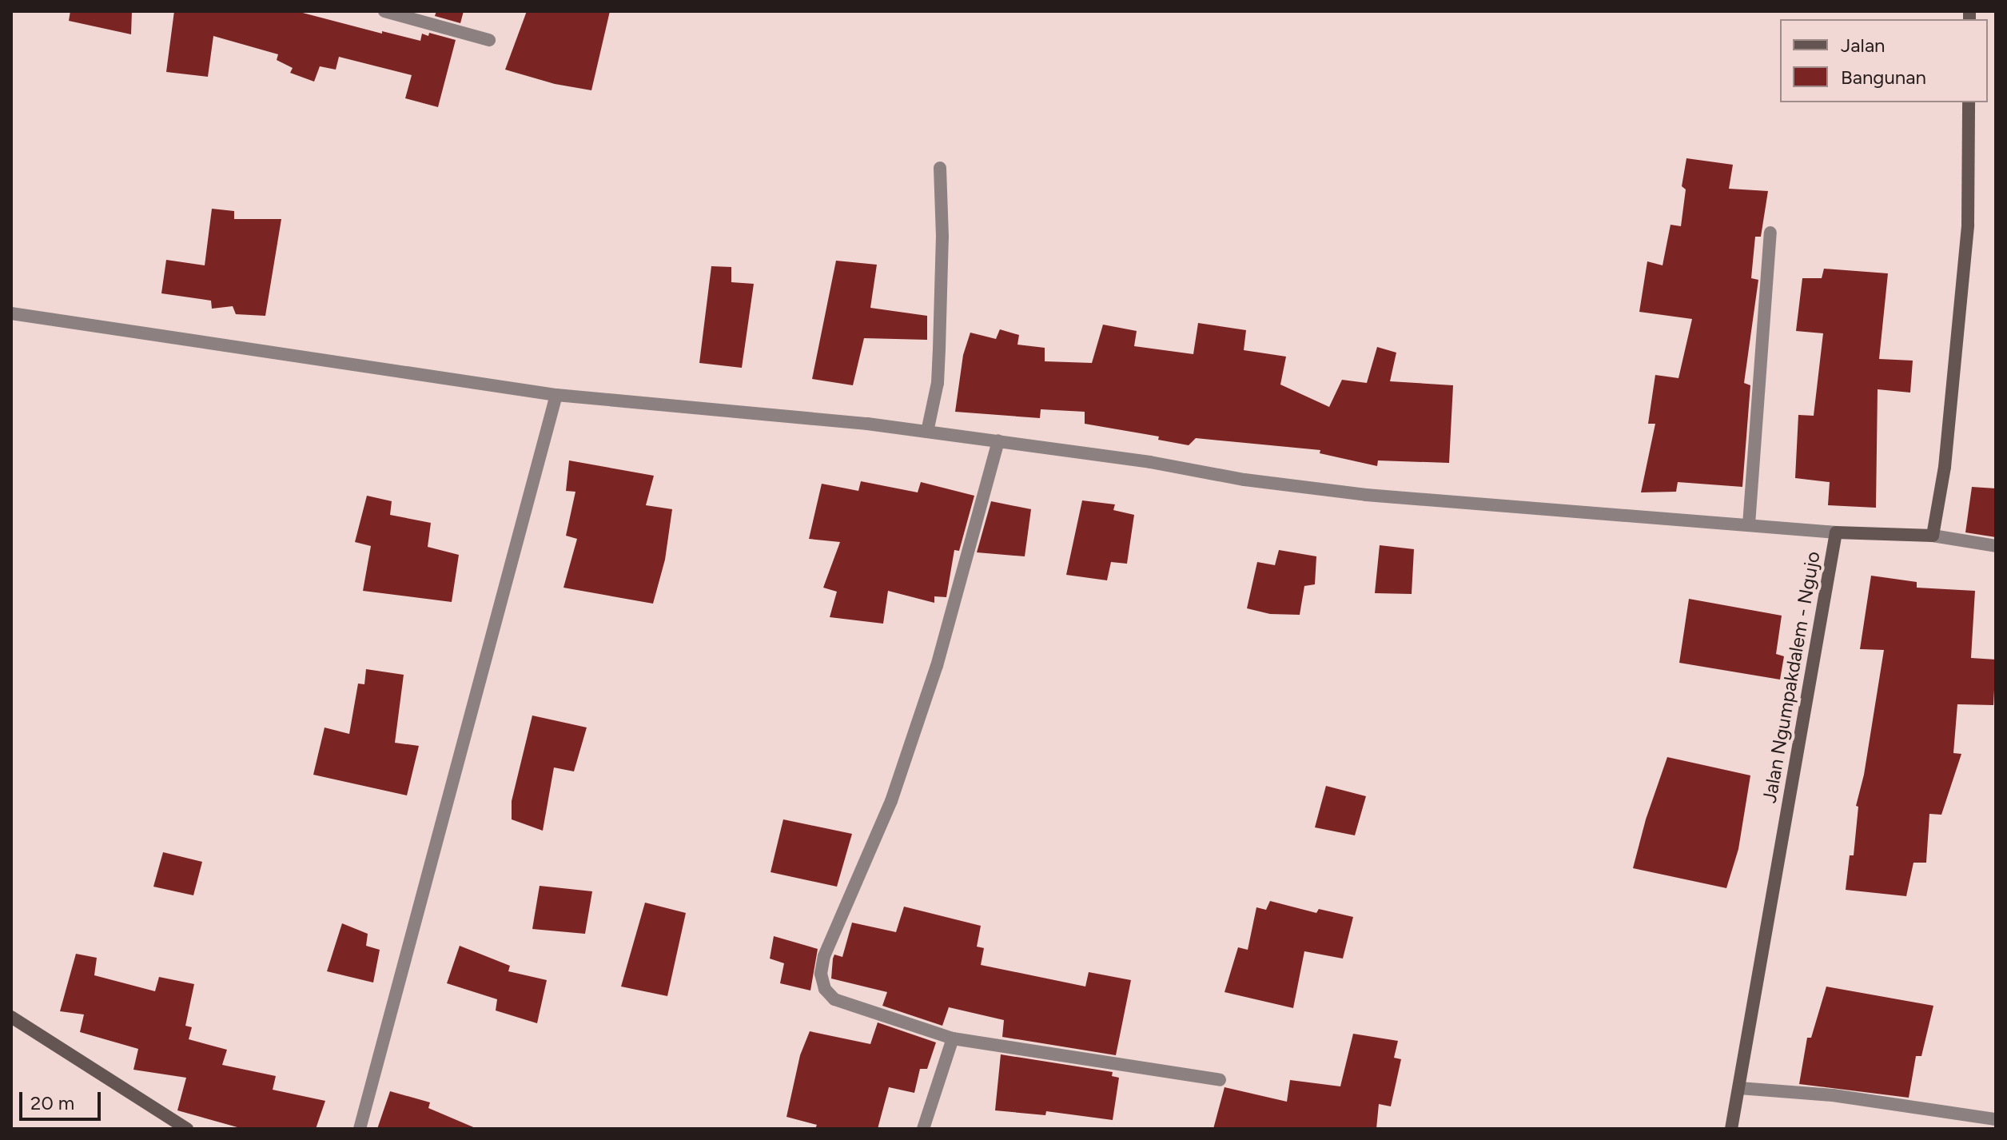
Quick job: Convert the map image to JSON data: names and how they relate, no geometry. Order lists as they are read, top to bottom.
{
  "streets": {
    "street": ["Jalan Ngumpakdalem - Ngujo"]
  },
  "legend": ["Jalan", "Bangunan"],
  "scale_bar": "20 m"
}
